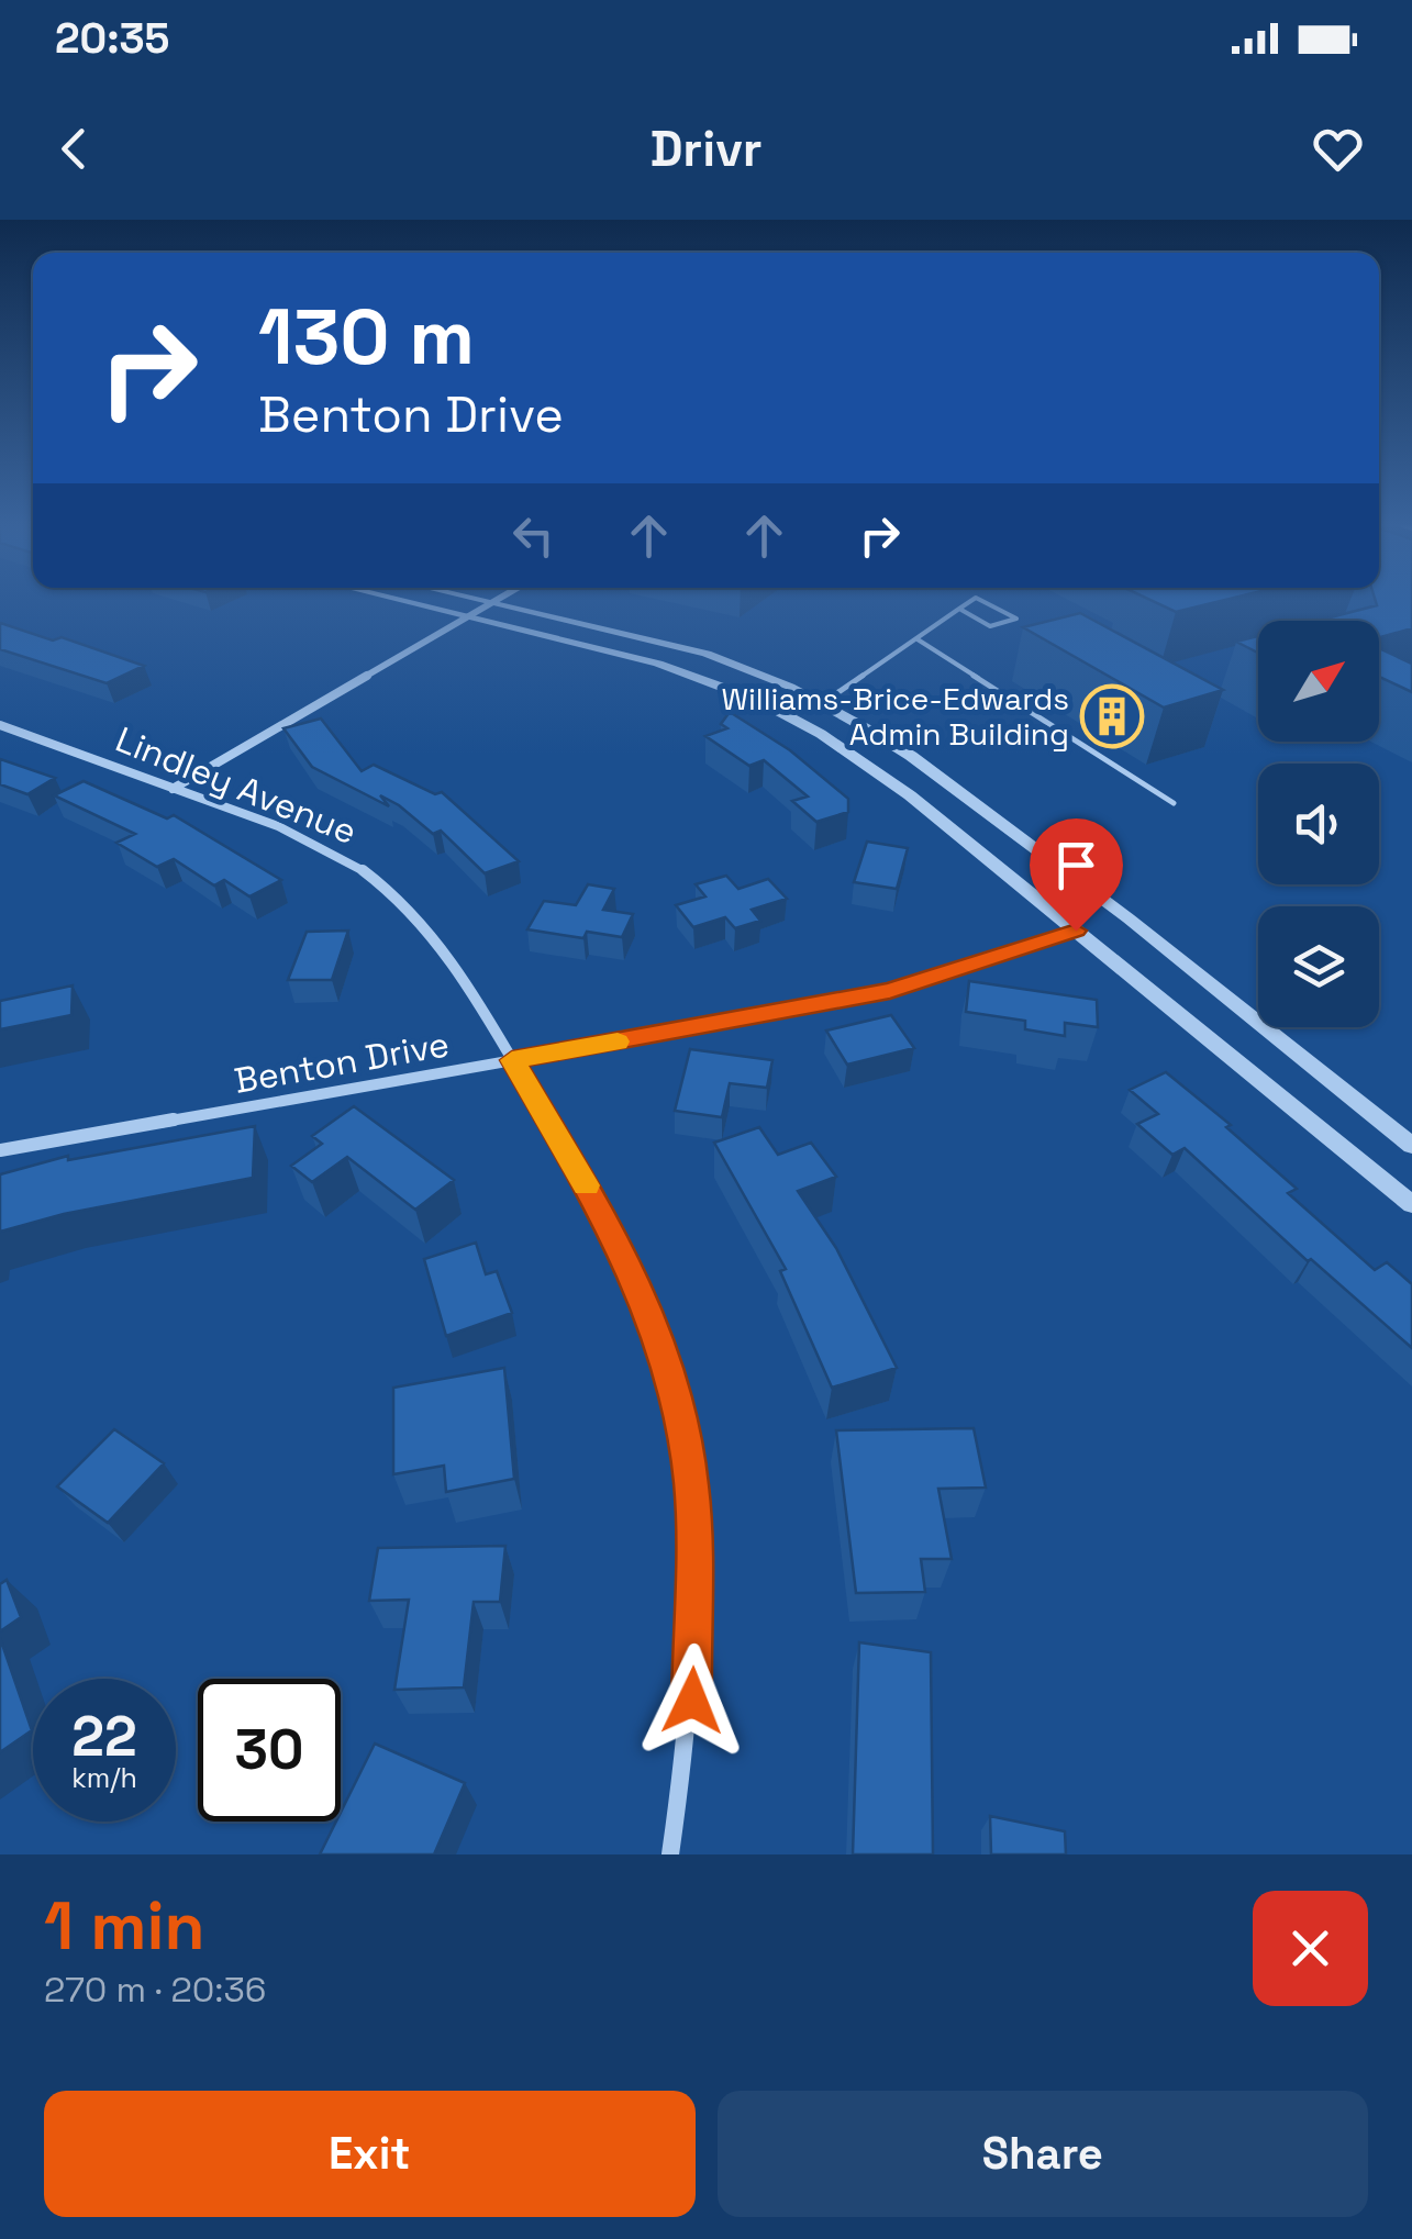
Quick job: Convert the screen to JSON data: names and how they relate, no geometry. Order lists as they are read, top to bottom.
{
  "streets": {
    "street": ["Lindley Avenue", "Benton Drive"]
  },
  "crossings": [
    ["Lindley Avenue", "Benton Drive"]
  ],
  "places": {
    "building": ["Williams-Brice-Edwards Admin Building"]
  },
  "north": "top right",
  "page": {
    "status": "20:35",
    "header": "Drivr",
    "turn": ["130 m", "Benton Drive"],
    "speed": "22 km/h",
    "limit": "30",
    "heading": ["1 min", "270 m · 20:36"],
    "buttons": ["Exit", "Share"]
  }
}
